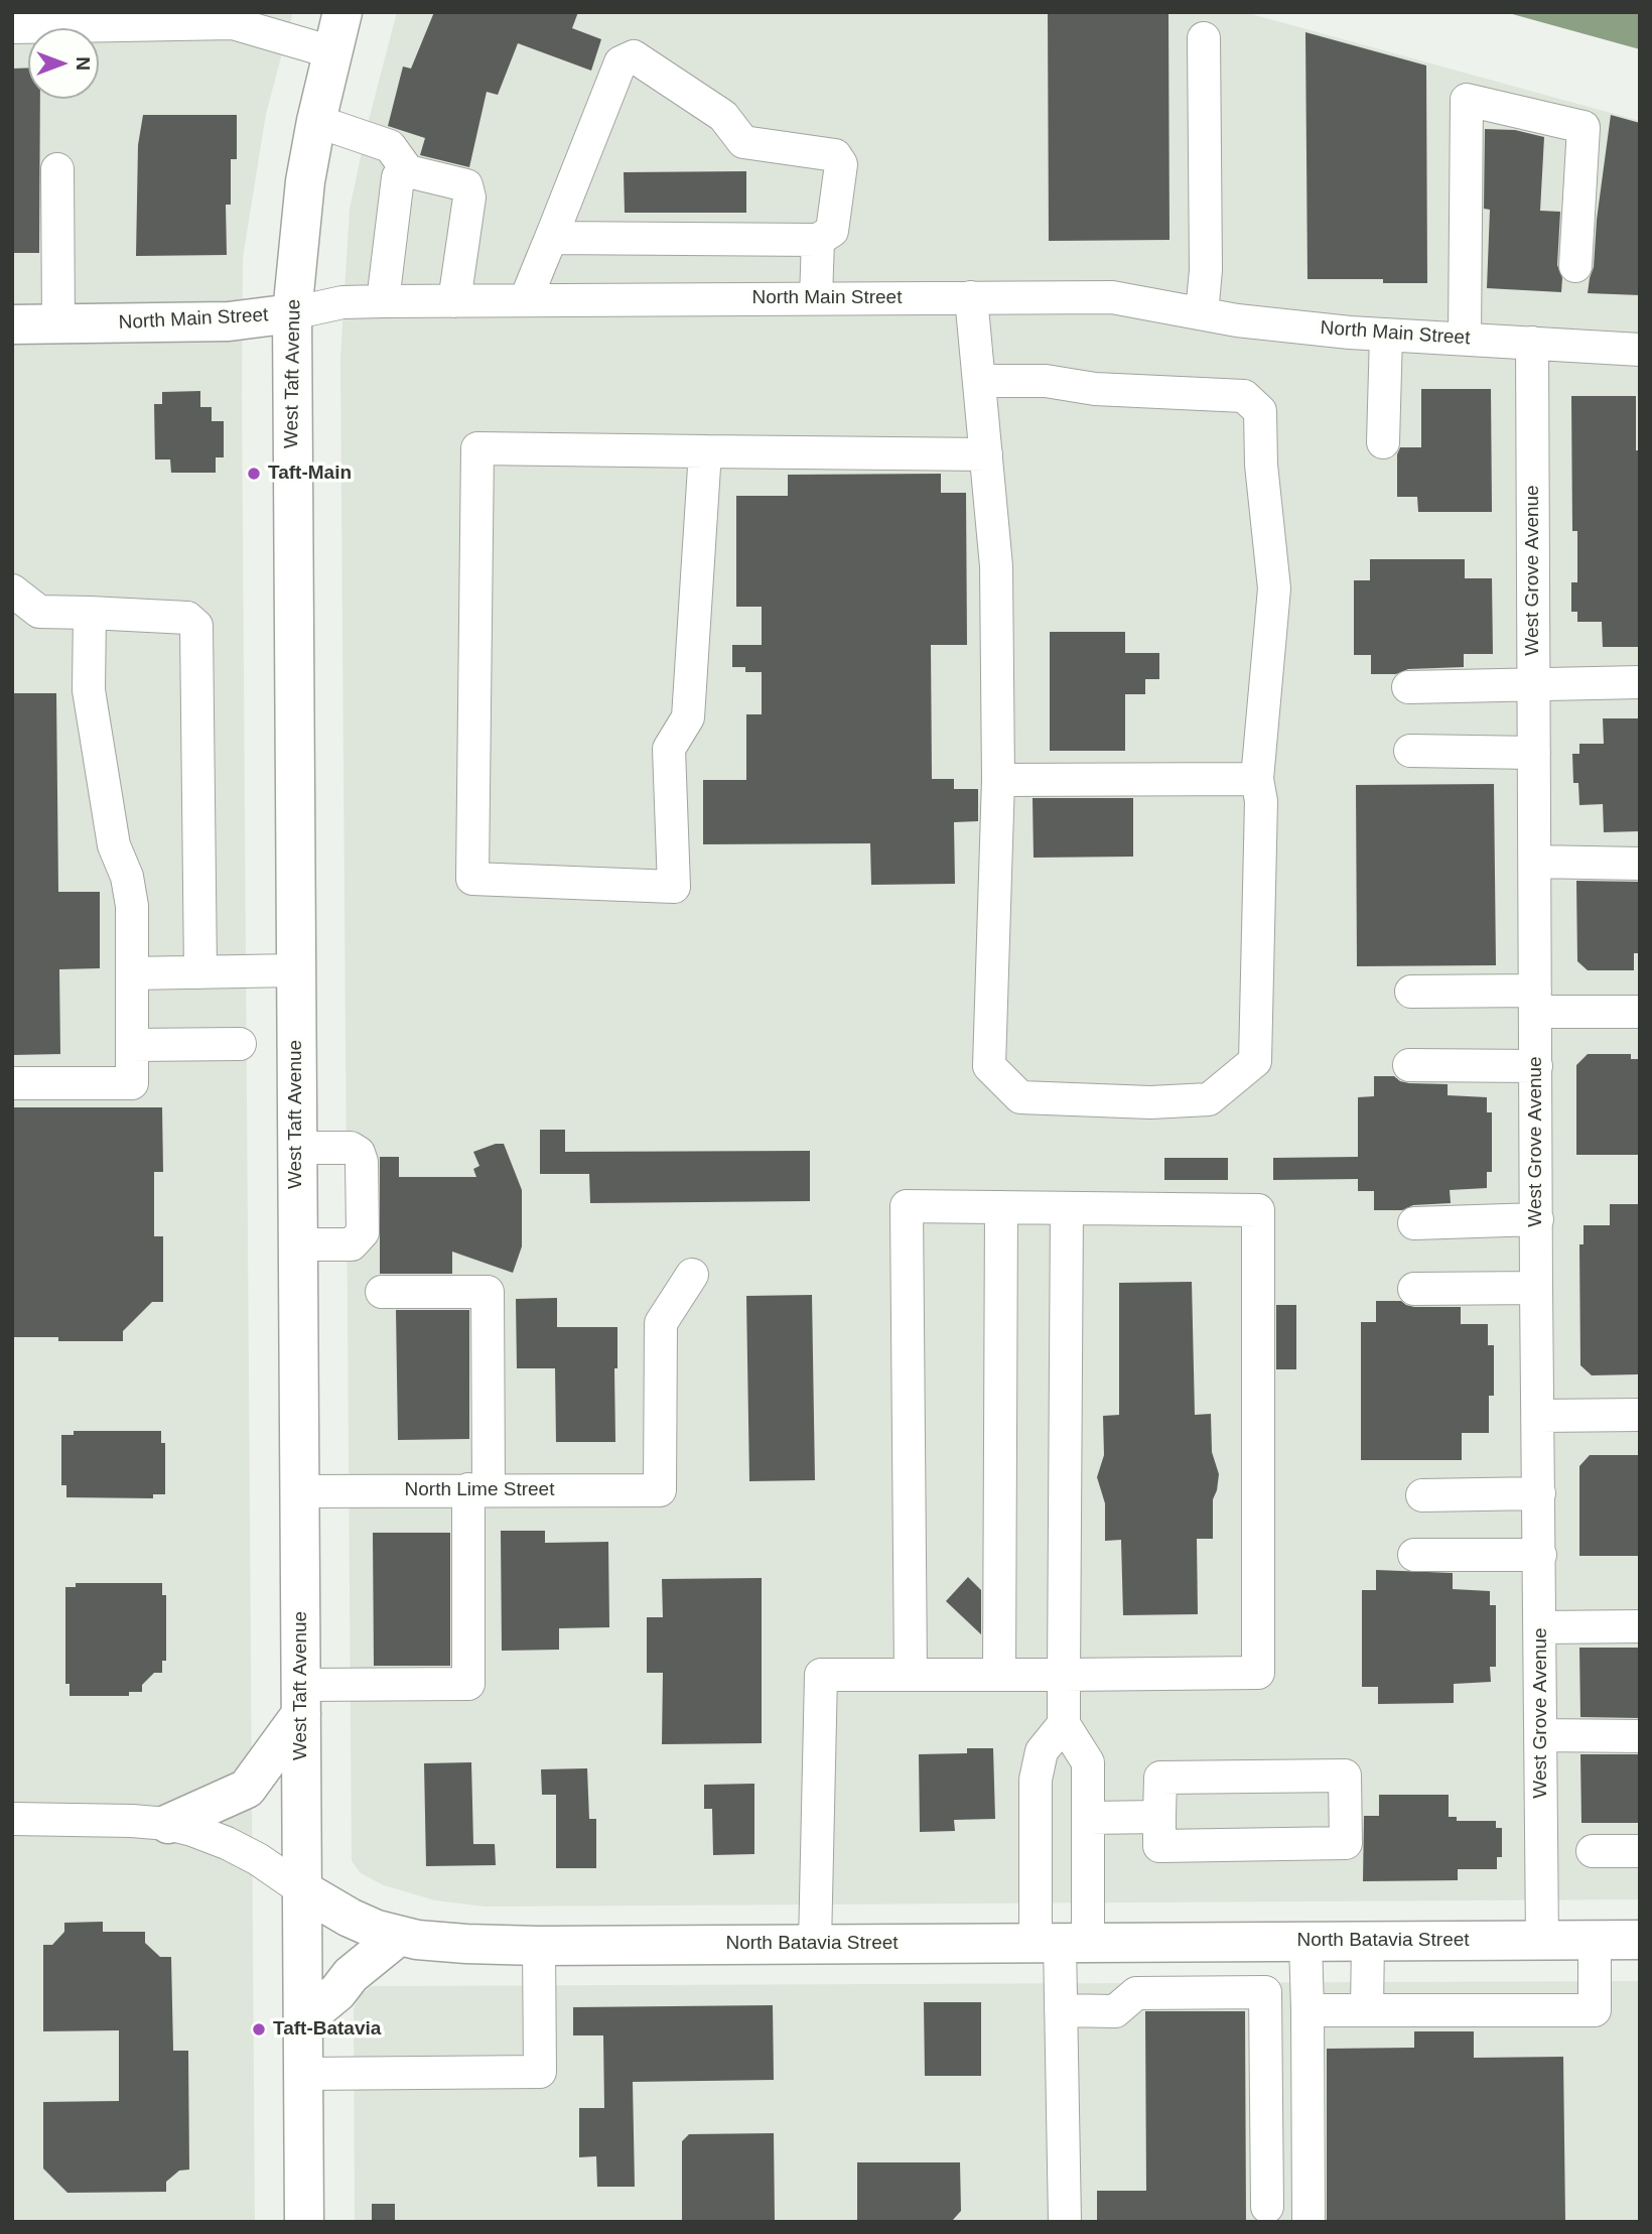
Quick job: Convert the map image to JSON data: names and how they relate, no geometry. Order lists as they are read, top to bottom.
{
  "streets": {
    "main road": ["North Main Street", "West Taft Avenue", "North Batavia Street"],
    "street": ["West Grove Avenue", "North Lime Street"]
  },
  "crossings": [
    ["North Main Street", "West Taft Avenue"],
    ["North Main Street", "West Grove Avenue"],
    ["West Taft Avenue", "North Lime Street"],
    ["West Taft Avenue", "North Batavia Street"],
    ["West Grove Avenue", "North Batavia Street"]
  ],
  "places": ["Taft-Main", "Taft-Batavia"],
  "north": "right"
}
